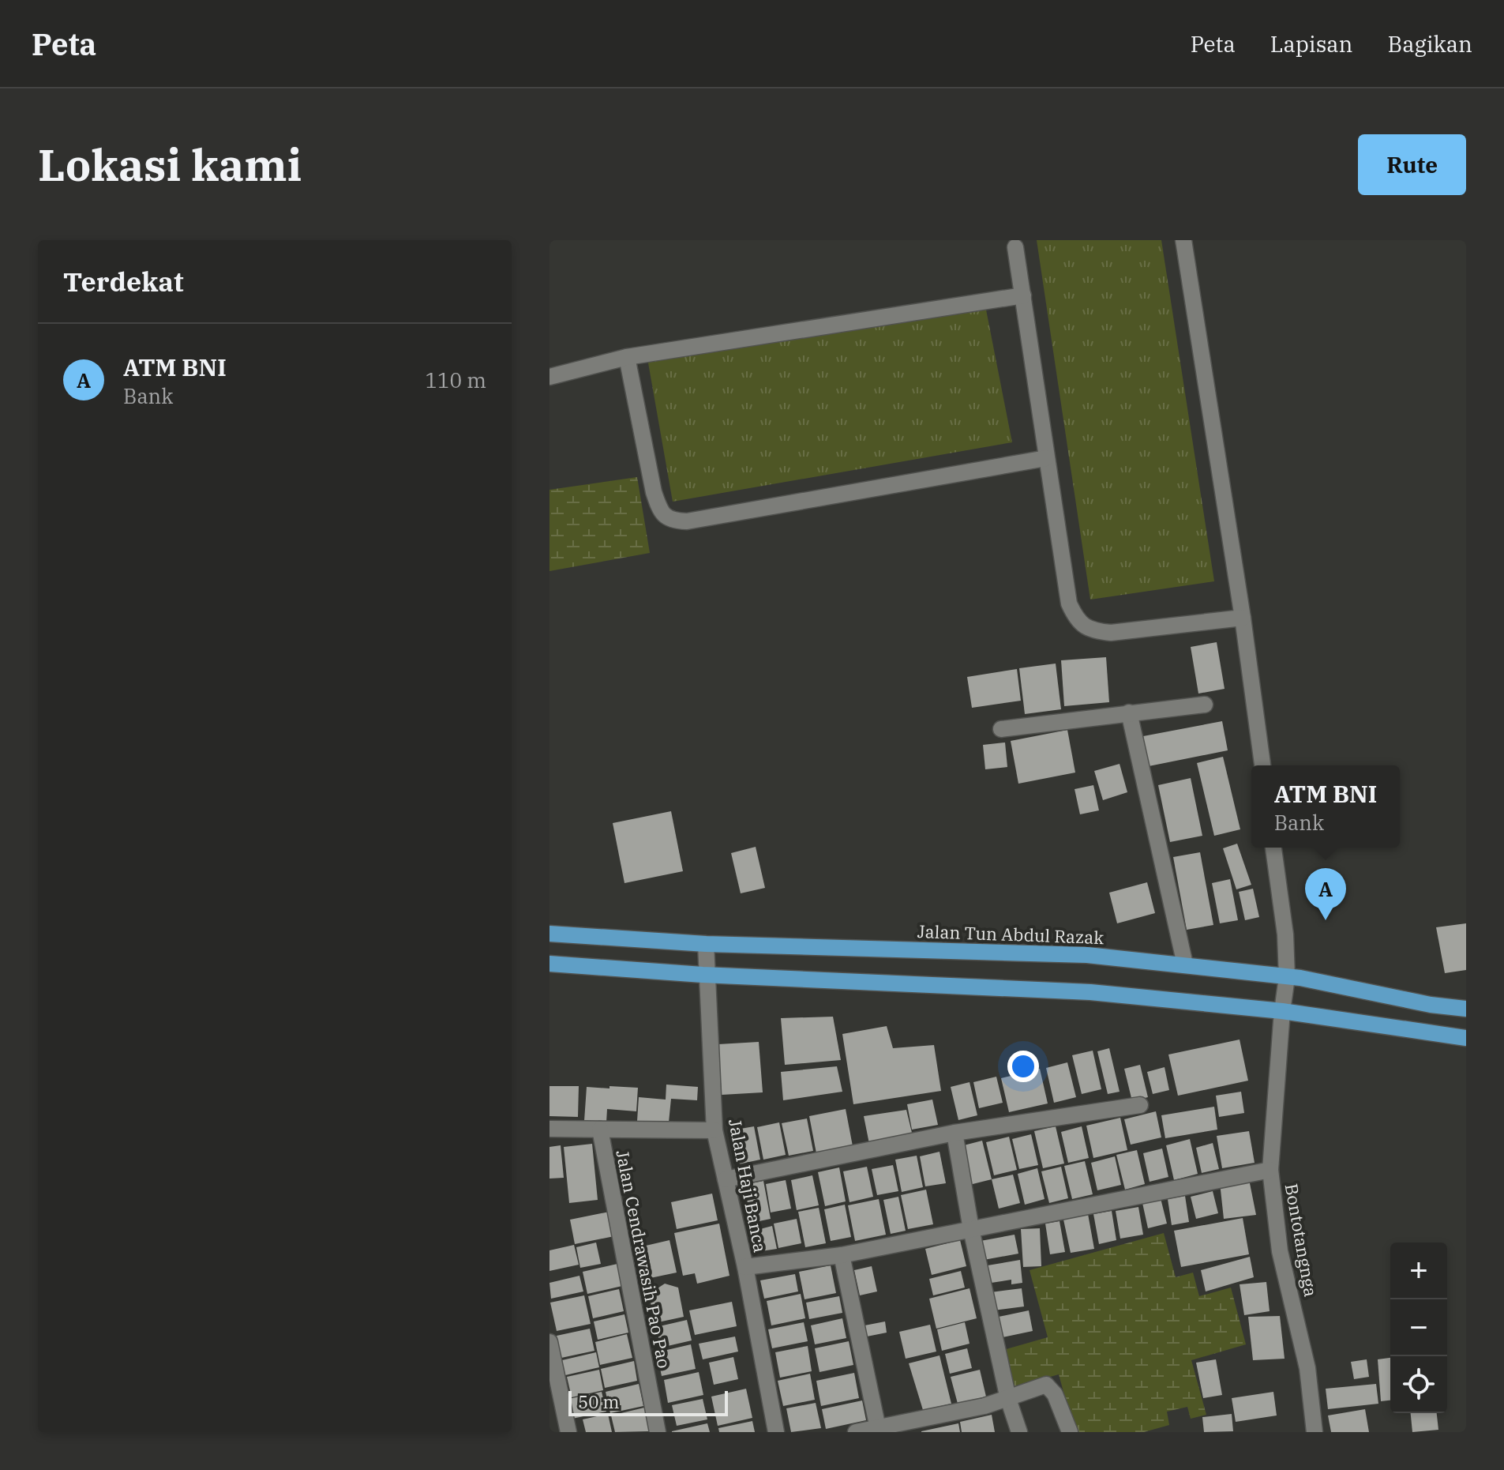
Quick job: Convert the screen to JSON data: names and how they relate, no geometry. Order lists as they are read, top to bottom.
{
  "streets": {
    "main road": ["Jalan Tun Abdul Razak"],
    "street": ["Jalan Haji Banca", "Bontotangnga", "Jalan Cendrawasih Pao Pao"]
  },
  "crossings": [
    ["Jalan Tun Abdul Razak", "Jalan Haji Banca"],
    ["Jalan Tun Abdul Razak", "Bontotangnga"]
  ],
  "scale_bar": "50 m",
  "page": {
    "header": "Peta",
    "nav": ["Peta", "Lapisan", "Bagikan"],
    "buttons": "Rute",
    "title": "Lokasi kami",
    "heading": "Terdekat",
    "list": [
      {
        "mark": "A",
        "name": "ATM BNI",
        "note": "Bank",
        "value": "110 m"
      }
    ],
    "popup": ["ATM BNI", "Bank"],
    "pins": "A",
    "map_buttons": ["+", "−"],
    "scale": "50 m"
  }
}
